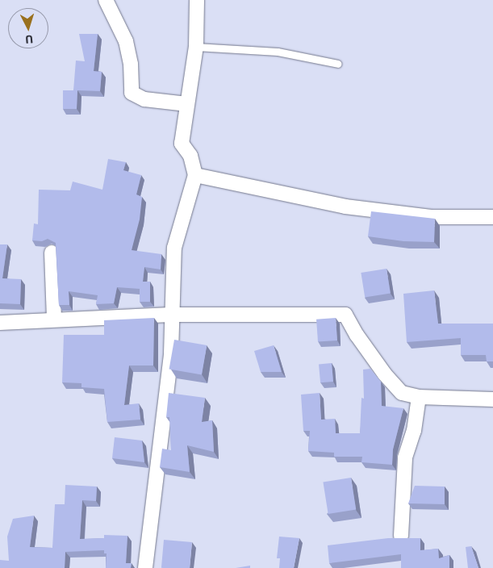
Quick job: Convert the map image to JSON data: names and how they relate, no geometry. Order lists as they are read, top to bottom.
{
  "north": "bottom"
}
